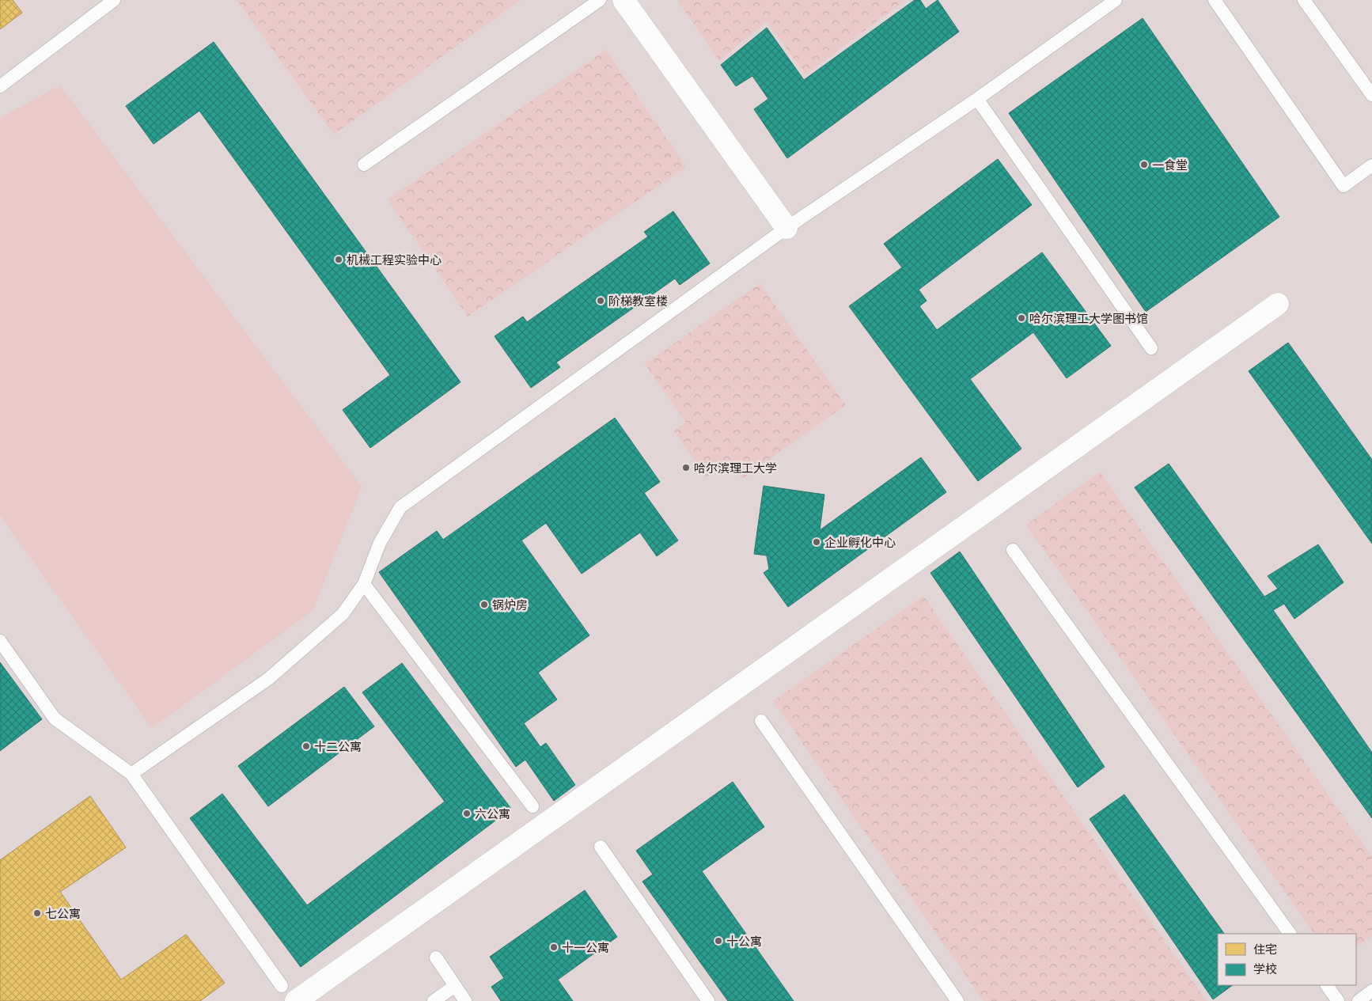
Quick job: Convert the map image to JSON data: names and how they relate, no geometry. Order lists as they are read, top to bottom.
{
  "places": [
    "一食堂",
    "机械工程实验中心",
    "阶梯教室楼",
    "哈尔滨理工大学图书馆",
    "哈尔滨理工大学",
    "企业孵化中心",
    "锅炉房",
    "十二公寓",
    "六公寓",
    "七公寓",
    "十公寓",
    "十一公寓"
  ],
  "legend": ["住宅", "学校"]
}
